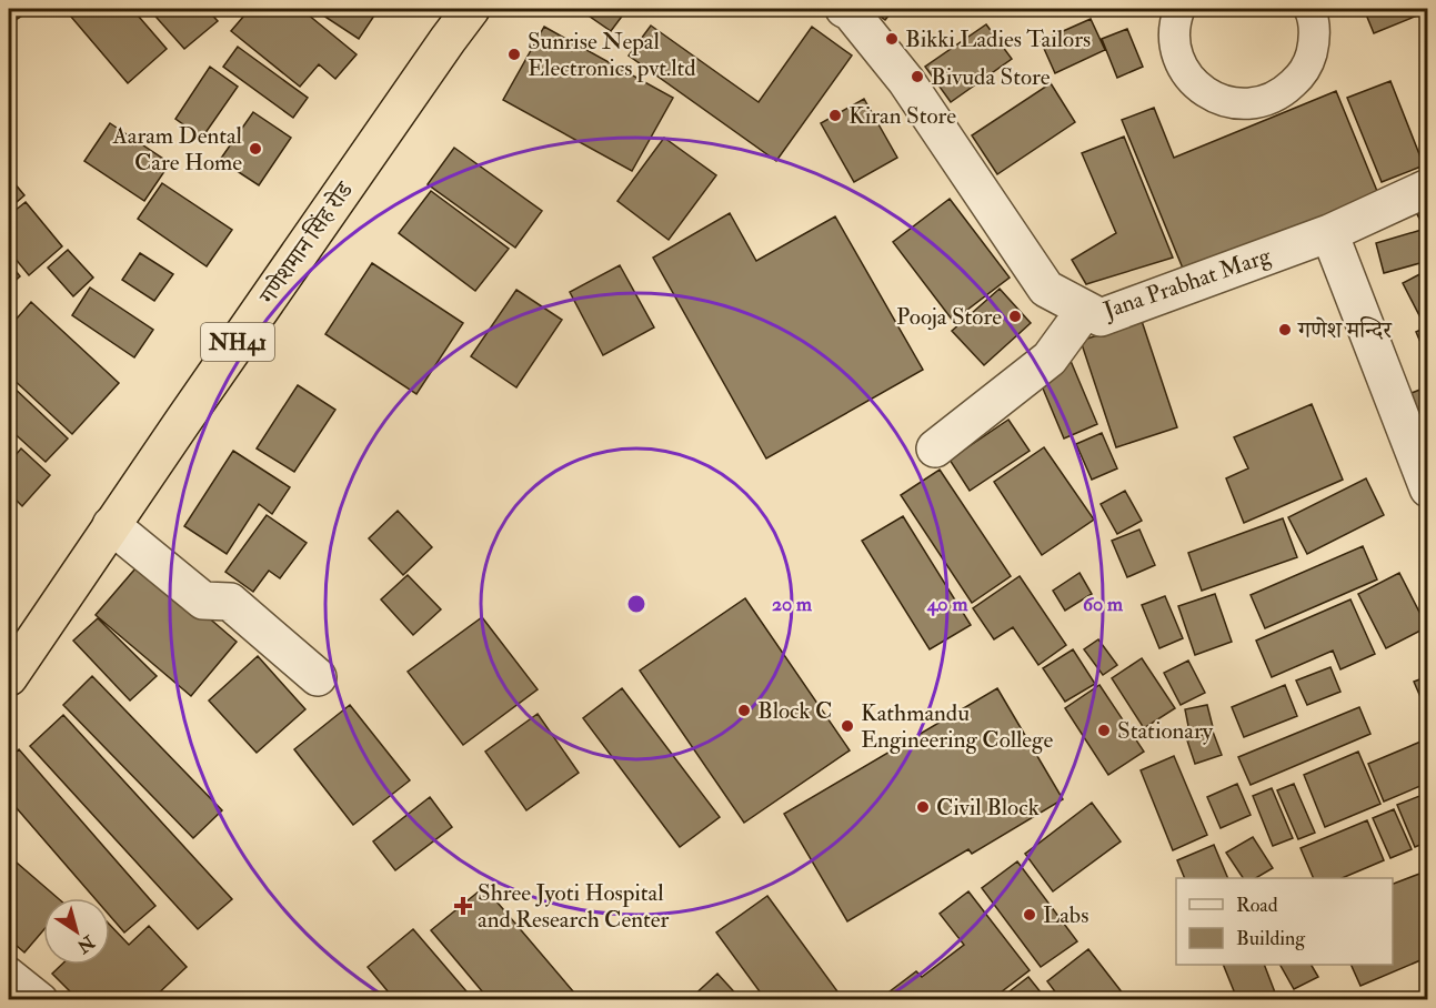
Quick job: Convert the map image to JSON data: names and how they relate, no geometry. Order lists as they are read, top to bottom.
{
  "streets": {
    "highway": ["गणेशमान सिंह रोड", "NH41"],
    "street": ["Jana Prabhat Marg"]
  },
  "places": {
    "other": [
      "Bikki Ladies Tailors",
      "Sunrise Nepal Electronics pvt.ltd",
      "Bivuda Store",
      "Kiran Store",
      "Aaram Dental Care Home",
      "Pooja Store",
      "गणेश मन्दिर",
      "Block C",
      "Kathmandu Engineering College",
      "Stationary",
      "Civil Block",
      "Labs"
    ],
    "health": ["Shree Jyoti Hospital and Research Center"]
  },
  "legend": ["Road", "Building"],
  "north": "bottom right",
  "rings": ["20 m", "40 m", "60 m"]
}
